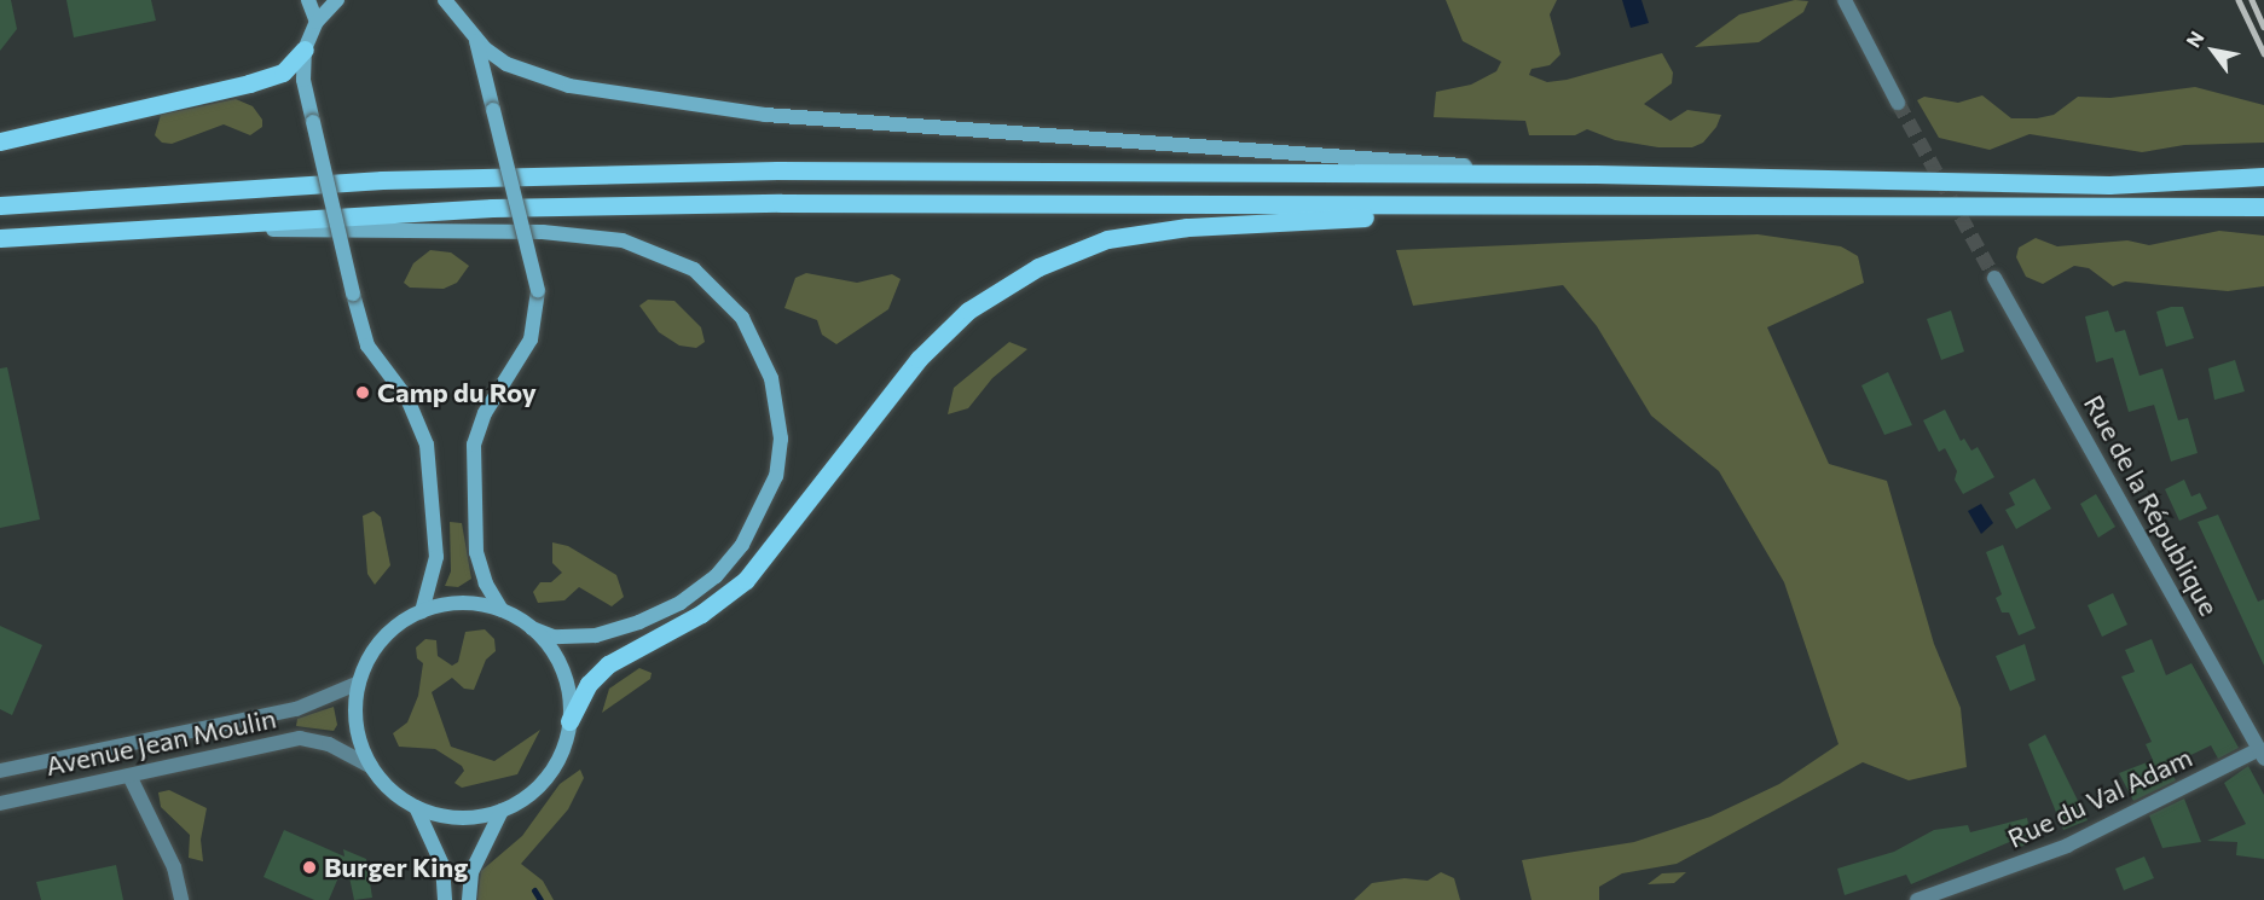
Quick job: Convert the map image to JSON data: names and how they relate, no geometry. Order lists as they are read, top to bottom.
{
  "streets": {
    "street": ["Rue de la République", "Avenue Jean Moulin", "Rue du Val Adam"]
  },
  "crossings": [
    ["Rue de la République", "Rue du Val Adam"]
  ],
  "places": ["Camp du Roy", "Burger King"],
  "north": "top left"
}
